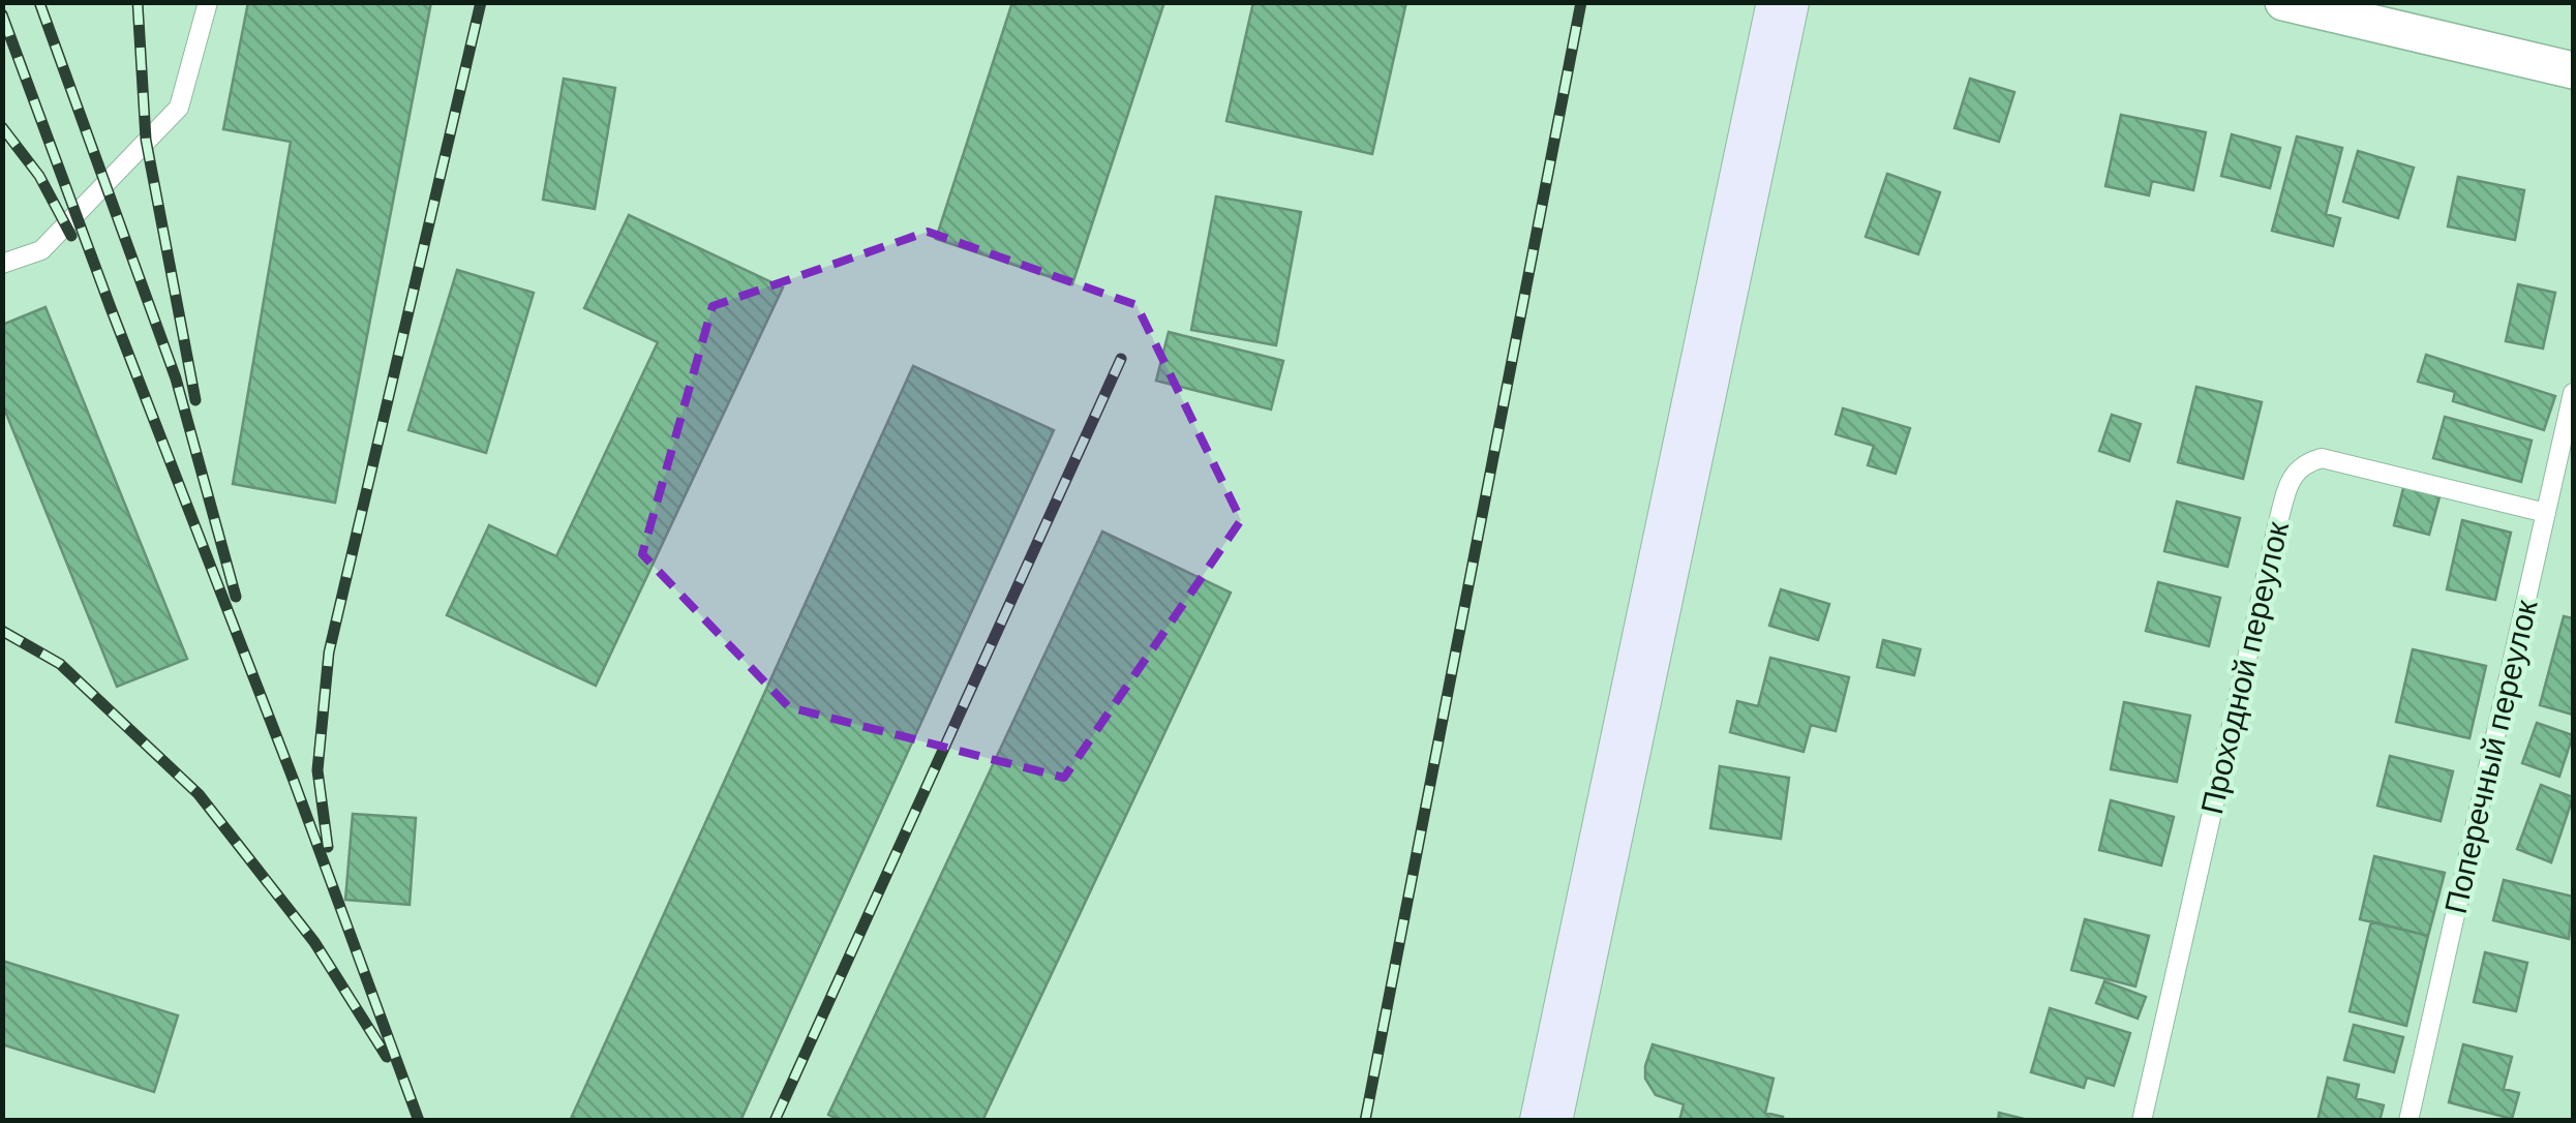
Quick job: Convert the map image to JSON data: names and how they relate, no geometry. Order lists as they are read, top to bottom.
{
  "streets": {
    "lane": ["Проходной переулок", "Поперечный переулок"]
  },
  "crossings": [
    ["Проходной переулок", "Поперечный переулок"]
  ]
}
